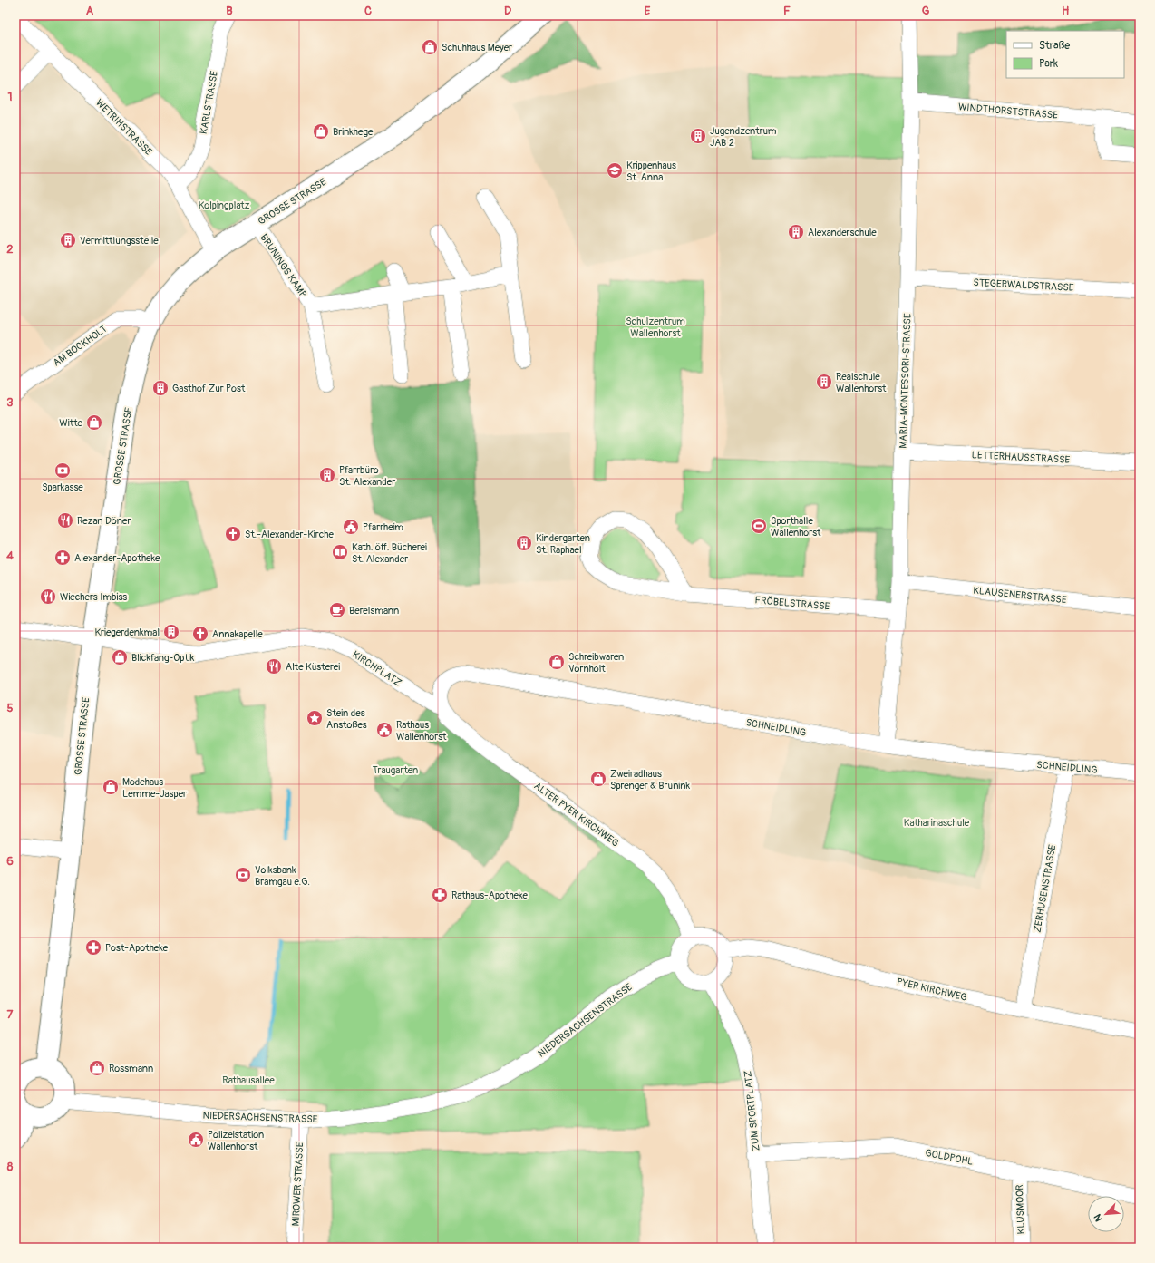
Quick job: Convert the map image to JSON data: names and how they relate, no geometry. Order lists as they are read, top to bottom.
{
  "streets": {
    "street": [
      "KARLSTRASSE",
      "WINDTHORSTSTRASSE",
      "WETRIHSTRASSE",
      "GROSSE STRASSE",
      "BRUNINGS KAMP",
      "STEGERWALDSTRASSE",
      "AM BOCKHOLT",
      "MARIA-MONTESSORI-STRASSE",
      "LETTERHAUSSTRASSE",
      "KLAUSENERSTRASSE",
      "FRÖBELSTRASSE",
      "KIRCHPLATZ",
      "SCHNEIDLING",
      "ALTER PYER KIRCHWEG",
      "ZERHUSENSTRASSE",
      "PYER KIRCHWEG",
      "NIEDERSACHSENSTRASSE",
      "ZUM SPORTPLATZ",
      "GOLDPOHL",
      "MIROWER STRASSE",
      "KLUSMOOR"
    ]
  },
  "crossings": [
    ["KARLSTRASSE", "WETRIHSTRASSE"],
    ["WINDTHORSTSTRASSE", "MARIA-MONTESSORI-STRASSE"],
    ["WETRIHSTRASSE", "GROSSE STRASSE"],
    ["GROSSE STRASSE", "BRUNINGS KAMP"],
    ["GROSSE STRASSE", "AM BOCKHOLT"],
    ["GROSSE STRASSE", "KIRCHPLATZ"],
    ["STEGERWALDSTRASSE", "MARIA-MONTESSORI-STRASSE"],
    ["MARIA-MONTESSORI-STRASSE", "LETTERHAUSSTRASSE"],
    ["MARIA-MONTESSORI-STRASSE", "KLAUSENERSTRASSE"],
    ["MARIA-MONTESSORI-STRASSE", "FRÖBELSTRASSE"],
    ["MARIA-MONTESSORI-STRASSE", "SCHNEIDLING"],
    ["KIRCHPLATZ", "SCHNEIDLING"],
    ["KIRCHPLATZ", "ALTER PYER KIRCHWEG"],
    ["SCHNEIDLING", "ALTER PYER KIRCHWEG"],
    ["SCHNEIDLING", "ZERHUSENSTRASSE"],
    ["ALTER PYER KIRCHWEG", "PYER KIRCHWEG"],
    ["ALTER PYER KIRCHWEG", "NIEDERSACHSENSTRASSE"],
    ["ALTER PYER KIRCHWEG", "ZUM SPORTPLATZ"],
    ["ZERHUSENSTRASSE", "PYER KIRCHWEG"],
    ["PYER KIRCHWEG", "NIEDERSACHSENSTRASSE"],
    ["PYER KIRCHWEG", "ZUM SPORTPLATZ"],
    ["NIEDERSACHSENSTRASSE", "ZUM SPORTPLATZ"],
    ["NIEDERSACHSENSTRASSE", "MIROWER STRASSE"],
    ["ZUM SPORTPLATZ", "GOLDPOHL"],
    ["GOLDPOHL", "KLUSMOOR"]
  ],
  "parks": [
    "Kolpingplatz",
    "Schulzentrum Wallenhorst",
    "Traugarten",
    "Katharinaschule",
    "Rathausallee"
  ],
  "places": {
    "shop": [
      "Schuhhaus Meyer",
      "Brinkhege",
      "Witte",
      "Blickfang-Optik",
      "Schreibwaren Vornholt",
      "Zweiradhaus Sprenger & Brünink",
      "Modehaus Lemme-Jasper",
      "Rossmann"
    ],
    "building": [
      "Jugendzentrum JAB 2",
      "Alexanderschule",
      "Vermittlungsstelle",
      "Realschule Wallenhorst",
      "Gasthof Zur Post",
      "Pfarrbüro St. Alexander",
      "Kindergarten St. Raphael",
      "Kriegerdenkmal"
    ],
    "school or university": ["Krippenhaus St. Anna"],
    "bank": ["Sparkasse", "Volksbank Bramgau e.G."],
    "restaurant": ["Rezan Döner", "Wiechers Imbiss", "Alte Küsterei"],
    "sports": ["Sporthalle Wallenhorst"],
    "public building": ["Pfarrheim", "Rathaus Wallenhorst", "Polizeistation Wallenhorst"],
    "church": ["St.-Alexander-Kirche", "Annakapelle"],
    "library": ["Kath. öff. Bücherei St. Alexander"],
    "pharmacy": ["Alexander-Apotheke", "Rathaus-Apotheke", "Post-Apotheke"],
    "cafe": ["Berelsmann"],
    "place": ["Stein des Anstoßes"]
  },
  "legend": ["Straße", "Park"],
  "north": "bottom left",
  "grid": {
    "columns": [
      "A",
      "B",
      "C",
      "D",
      "E",
      "F",
      "G",
      "H"
    ],
    "rows": [
      "1",
      "2",
      "3",
      "4",
      "5",
      "6",
      "7",
      "8"
    ]
  }
}
